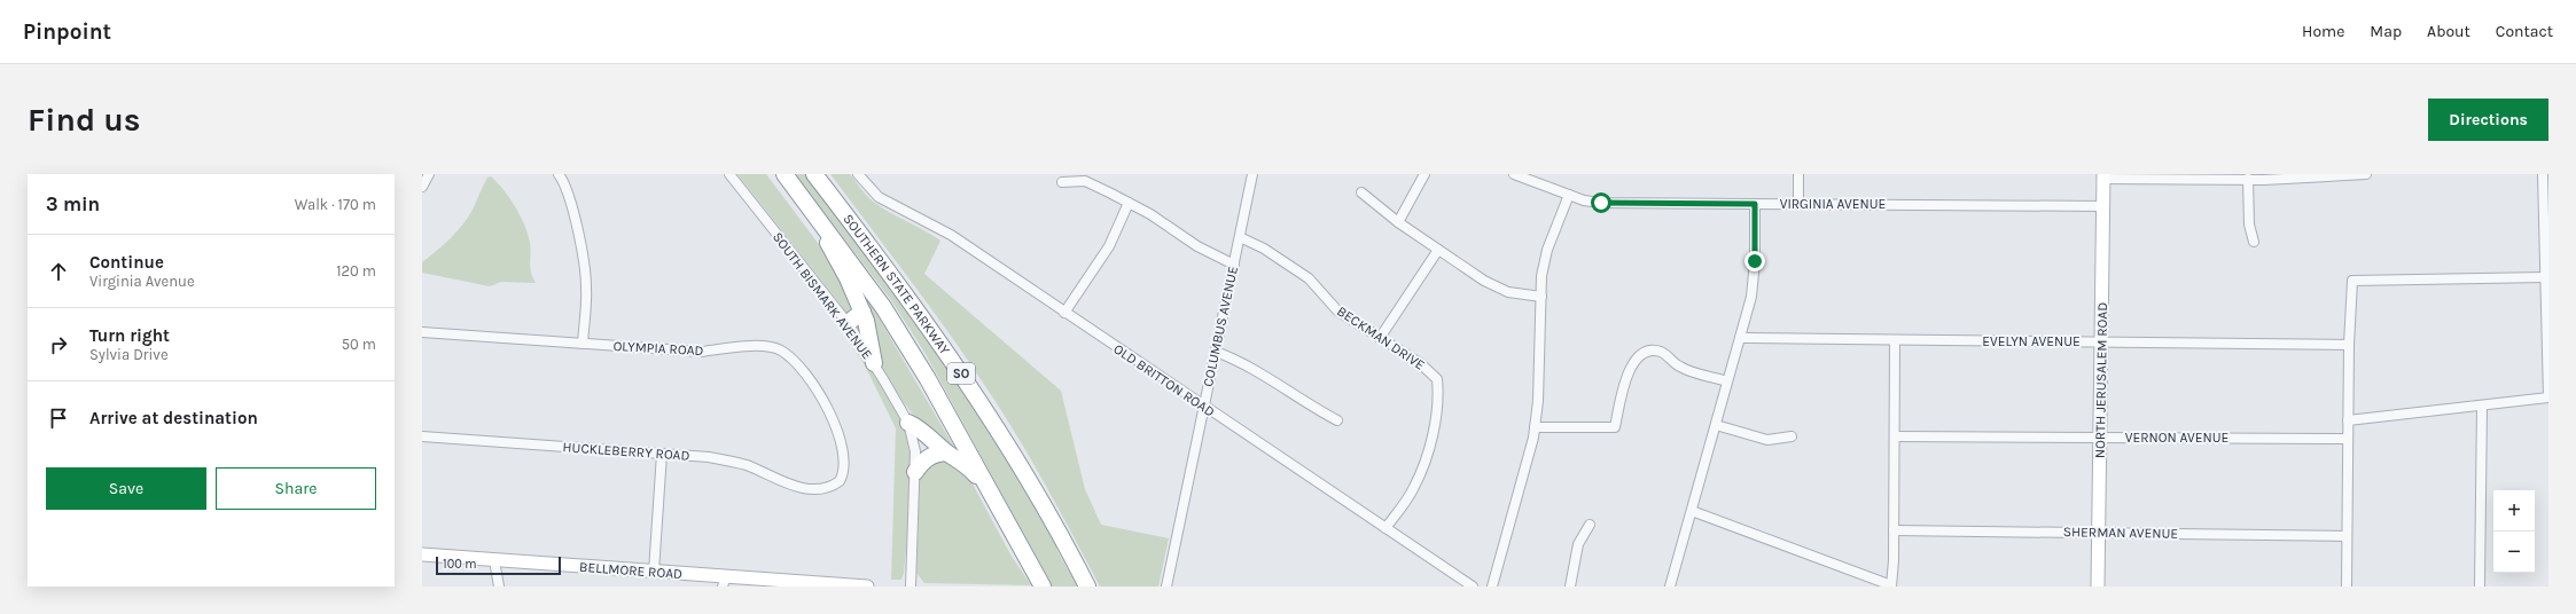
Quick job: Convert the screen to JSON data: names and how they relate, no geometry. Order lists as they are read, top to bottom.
{
  "streets": {
    "highway": ["SOUTHERN STATE PARKWAY", "SO"],
    "main road": ["NORTH JERUSALEM ROAD", "BELLMORE ROAD"],
    "street": [
      "VIRGINIA AVENUE",
      "SOUTH BISMARK AVENUE",
      "COLUMBUS AVENUE",
      "BECKMAN DRIVE",
      "EVELYN AVENUE",
      "OLYMPIA ROAD",
      "OLD BRITTON ROAD",
      "VERNON AVENUE",
      "HUCKLEBERRY ROAD",
      "SHERMAN AVENUE"
    ]
  },
  "crossings": [
    ["VIRGINIA AVENUE", "NORTH JERUSALEM ROAD"],
    ["COLUMBUS AVENUE", "BECKMAN DRIVE"],
    ["COLUMBUS AVENUE", "OLD BRITTON ROAD"],
    ["BECKMAN DRIVE", "OLD BRITTON ROAD"],
    ["EVELYN AVENUE", "NORTH JERUSALEM ROAD"],
    ["OLYMPIA ROAD", "HUCKLEBERRY ROAD"],
    ["NORTH JERUSALEM ROAD", "VERNON AVENUE"],
    ["NORTH JERUSALEM ROAD", "SHERMAN AVENUE"]
  ],
  "scale_bar": "100 m",
  "page": {
    "header": "Pinpoint",
    "nav": [
      "Home",
      "Map",
      "About",
      "Contact"
    ],
    "buttons": [
      "Directions",
      ["Save", "Share"]
    ],
    "title": "Find us",
    "heading": ["3 min", "Walk · 170 m"],
    "list": [
      ["Continue", "Virginia Avenue", "120 m"],
      ["Turn right", "Sylvia Drive", "50 m"],
      "Arrive at destination"
    ],
    "map_buttons": ["+", "−"],
    "scale": "100 m"
  }
}
